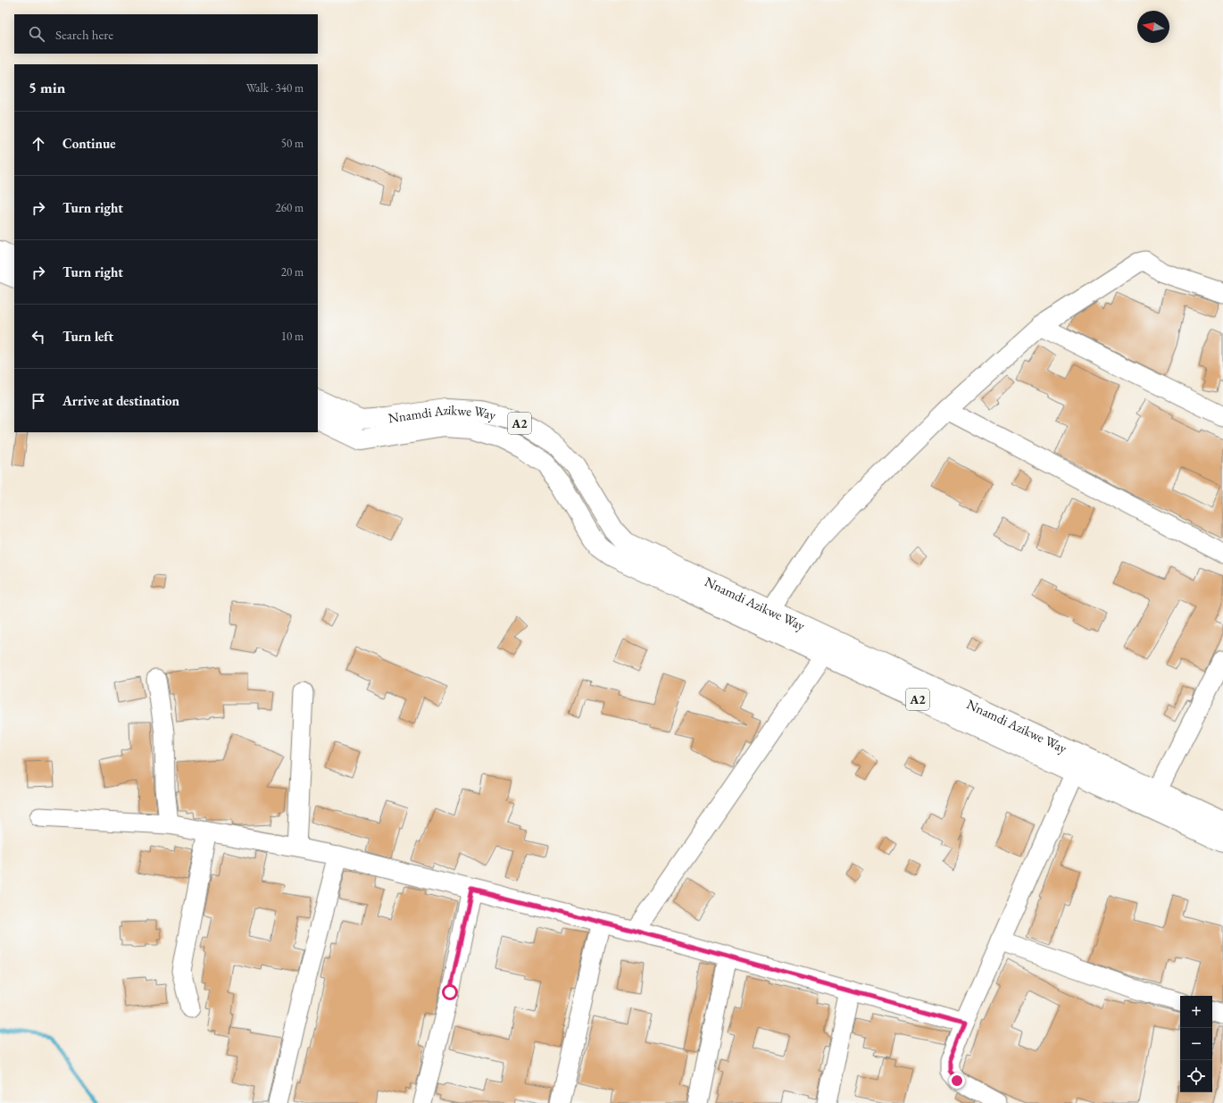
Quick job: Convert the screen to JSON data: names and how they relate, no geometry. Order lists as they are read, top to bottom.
{
  "streets": {
    "highway": ["Nnamdi Azikwe Way", "A2"]
  },
  "north": "left",
  "page": {
    "search": "Search here",
    "heading": ["5 min", "Walk · 340 m"],
    "list": [
      ["Continue", "50 m"],
      ["Turn right", "260 m"],
      ["Turn right", "20 m"],
      ["Turn left", "10 m"],
      "Arrive at destination"
    ],
    "map_buttons": ["+", "−"]
  }
}
